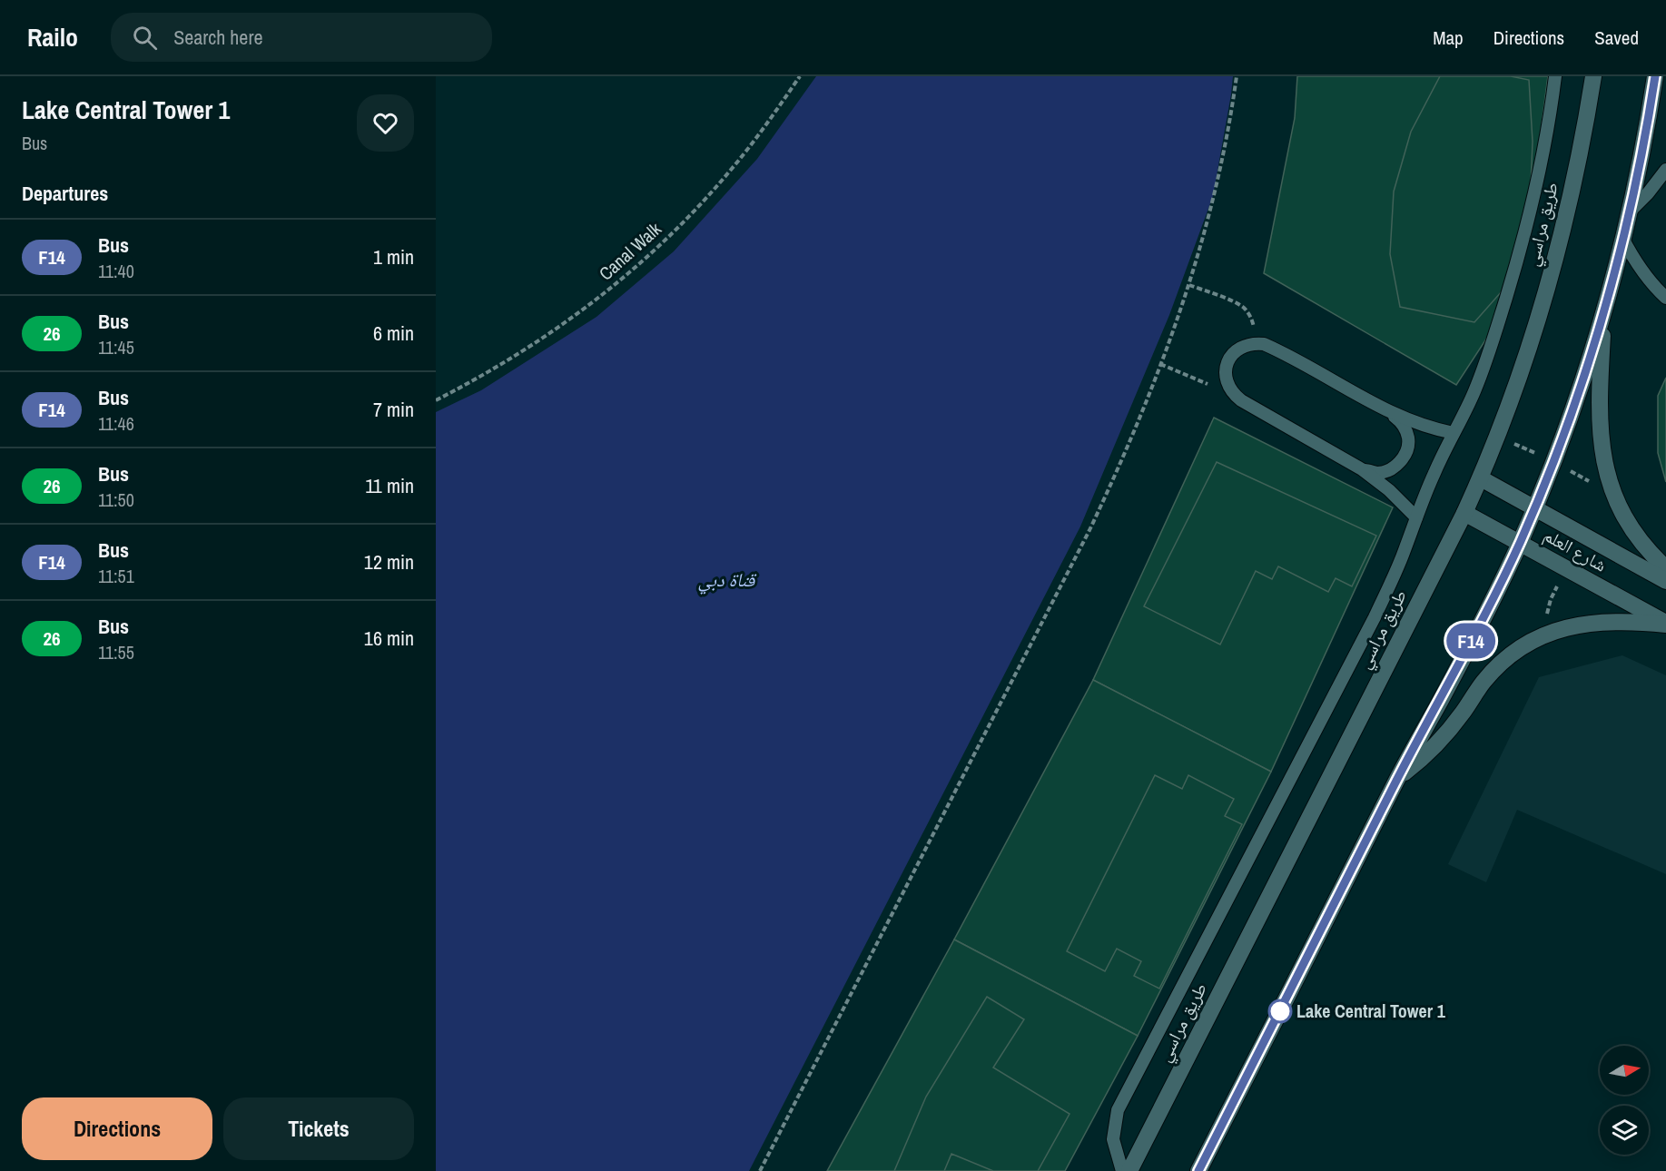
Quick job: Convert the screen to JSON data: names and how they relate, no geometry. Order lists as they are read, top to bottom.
{
  "streets": {
    "main road": ["طريق مراسي", "شارع العلم"],
    "path": ["Canal Walk"]
  },
  "crossings": [
    ["طريق مراسي", "شارع العلم"]
  ],
  "water": ["قناة دبي"],
  "places": ["Lake Central Tower 1"],
  "lines": ["bus line F14"],
  "north": "right",
  "page": {
    "header": "Railo",
    "search": "Search here",
    "nav": ["Map", "Directions", "Saved"],
    "heading": [
      ["Lake Central Tower 1", "Bus"],
      "Departures"
    ],
    "on_map": "F14",
    "list": [
      {
        "mark": "F14",
        "name": "Bus",
        "note": "11:40",
        "value": "1 min"
      },
      {
        "mark": "26",
        "name": "Bus",
        "note": "11:45",
        "value": "6 min"
      },
      {
        "mark": "F14",
        "name": "Bus",
        "note": "11:46",
        "value": "7 min"
      },
      {
        "mark": "26",
        "name": "Bus",
        "note": "11:50",
        "value": "11 min"
      },
      {
        "mark": "F14",
        "name": "Bus",
        "note": "11:51",
        "value": "12 min"
      },
      {
        "mark": "26",
        "name": "Bus",
        "note": "11:55",
        "value": "16 min"
      }
    ],
    "buttons": ["Directions", "Tickets"]
  }
}
